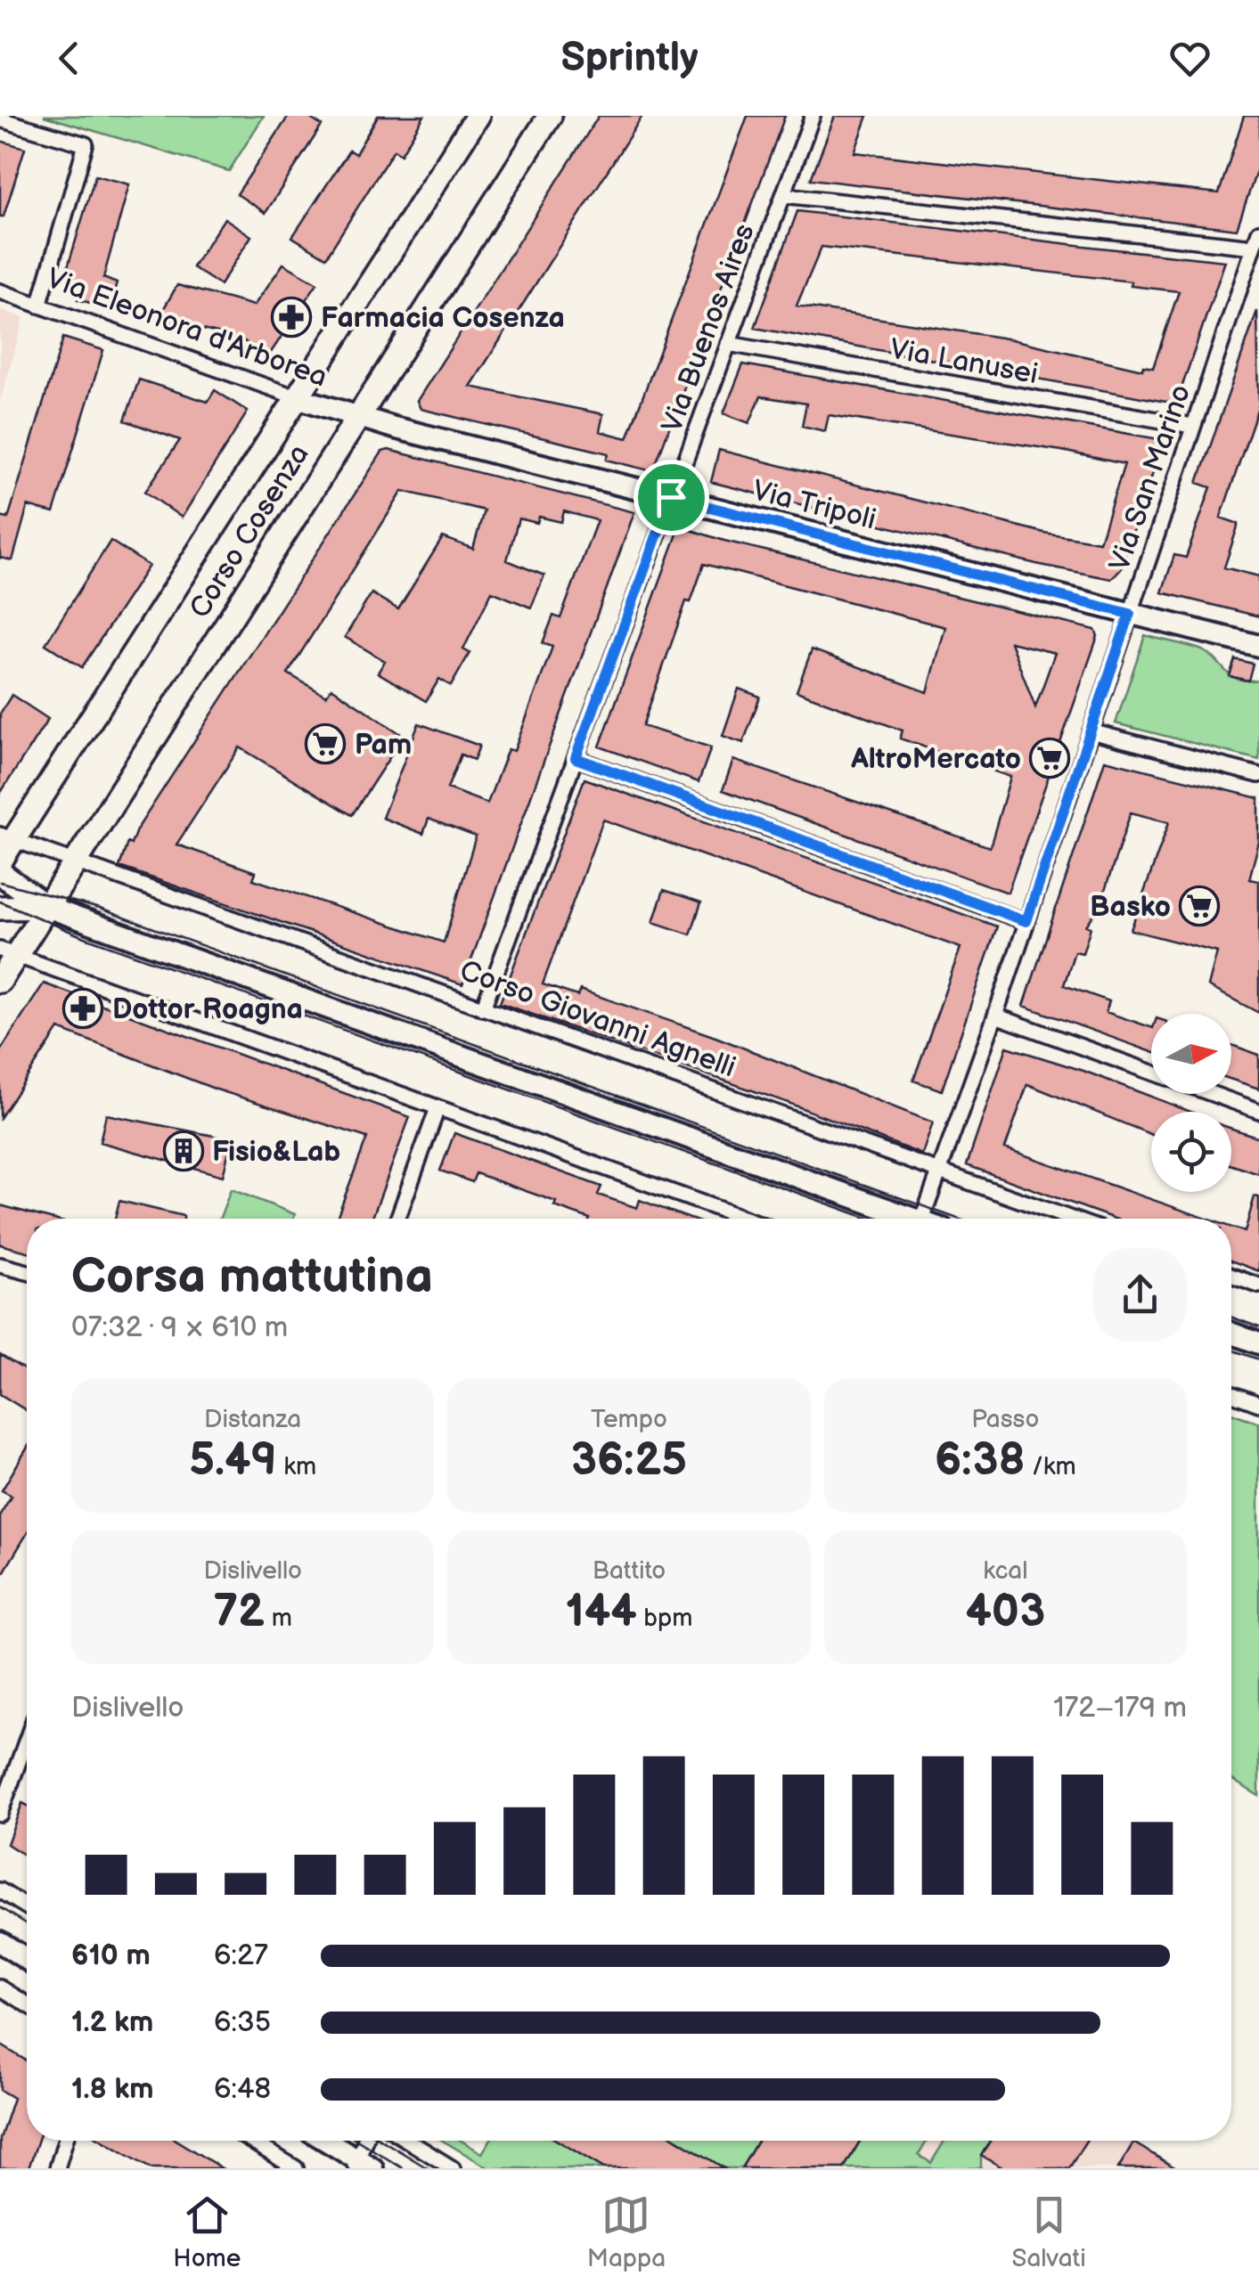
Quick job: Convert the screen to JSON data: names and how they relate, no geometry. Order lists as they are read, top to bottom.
{
  "streets": {
    "main road": ["Via Eleonora d'Arborea", "Via Tripoli", "Corso Cosenza"],
    "street": [
      "Via Buenos Aires",
      "Via Lanusei",
      "Via San Marino",
      "Corso Giovanni Agnelli"
    ]
  },
  "crossings": [
    ["Via Eleonora d'Arborea", "Via Tripoli"],
    ["Via Eleonora d'Arborea", "Corso Cosenza"],
    ["Via Buenos Aires", "Via Lanusei"],
    ["Via Buenos Aires", "Via Tripoli"],
    ["Via Buenos Aires", "Corso Giovanni Agnelli"],
    ["Via Lanusei", "Via San Marino"],
    ["Via San Marino", "Via Tripoli"],
    ["Via San Marino", "Corso Giovanni Agnelli"],
    ["Via Tripoli", "Corso Cosenza"],
    ["Corso Cosenza", "Corso Giovanni Agnelli"]
  ],
  "places": {
    "pharmacy": ["Farmacia Cosenza", "Dottor Roagna"],
    "supermarket": ["Pam", "AltroMercato", "Basko"],
    "building": ["Fisio&Lab"]
  },
  "north": "right",
  "page": {
    "header": "Sprintly",
    "heading": ["Corsa mattutina", "07:32 · 9 × 610 m"],
    "stats": [
      ["Distanza", "5.49 km"],
      ["Tempo", "36:25"],
      ["Passo", "6:38 /km"],
      ["Dislivello", "72 m"],
      ["Battito", "144 bpm"],
      ["kcal", "403"]
    ],
    "chart": ["Dislivello", "172–179 m"],
    "list": [
      {
        "name": "610 m",
        "note": "6:27"
      },
      {
        "name": "1.2 km",
        "note": "6:35"
      },
      {
        "name": "1.8 km",
        "note": "6:48"
      }
    ],
    "tabs": ["Home", "Mappa", "Salvati"]
  }
}
